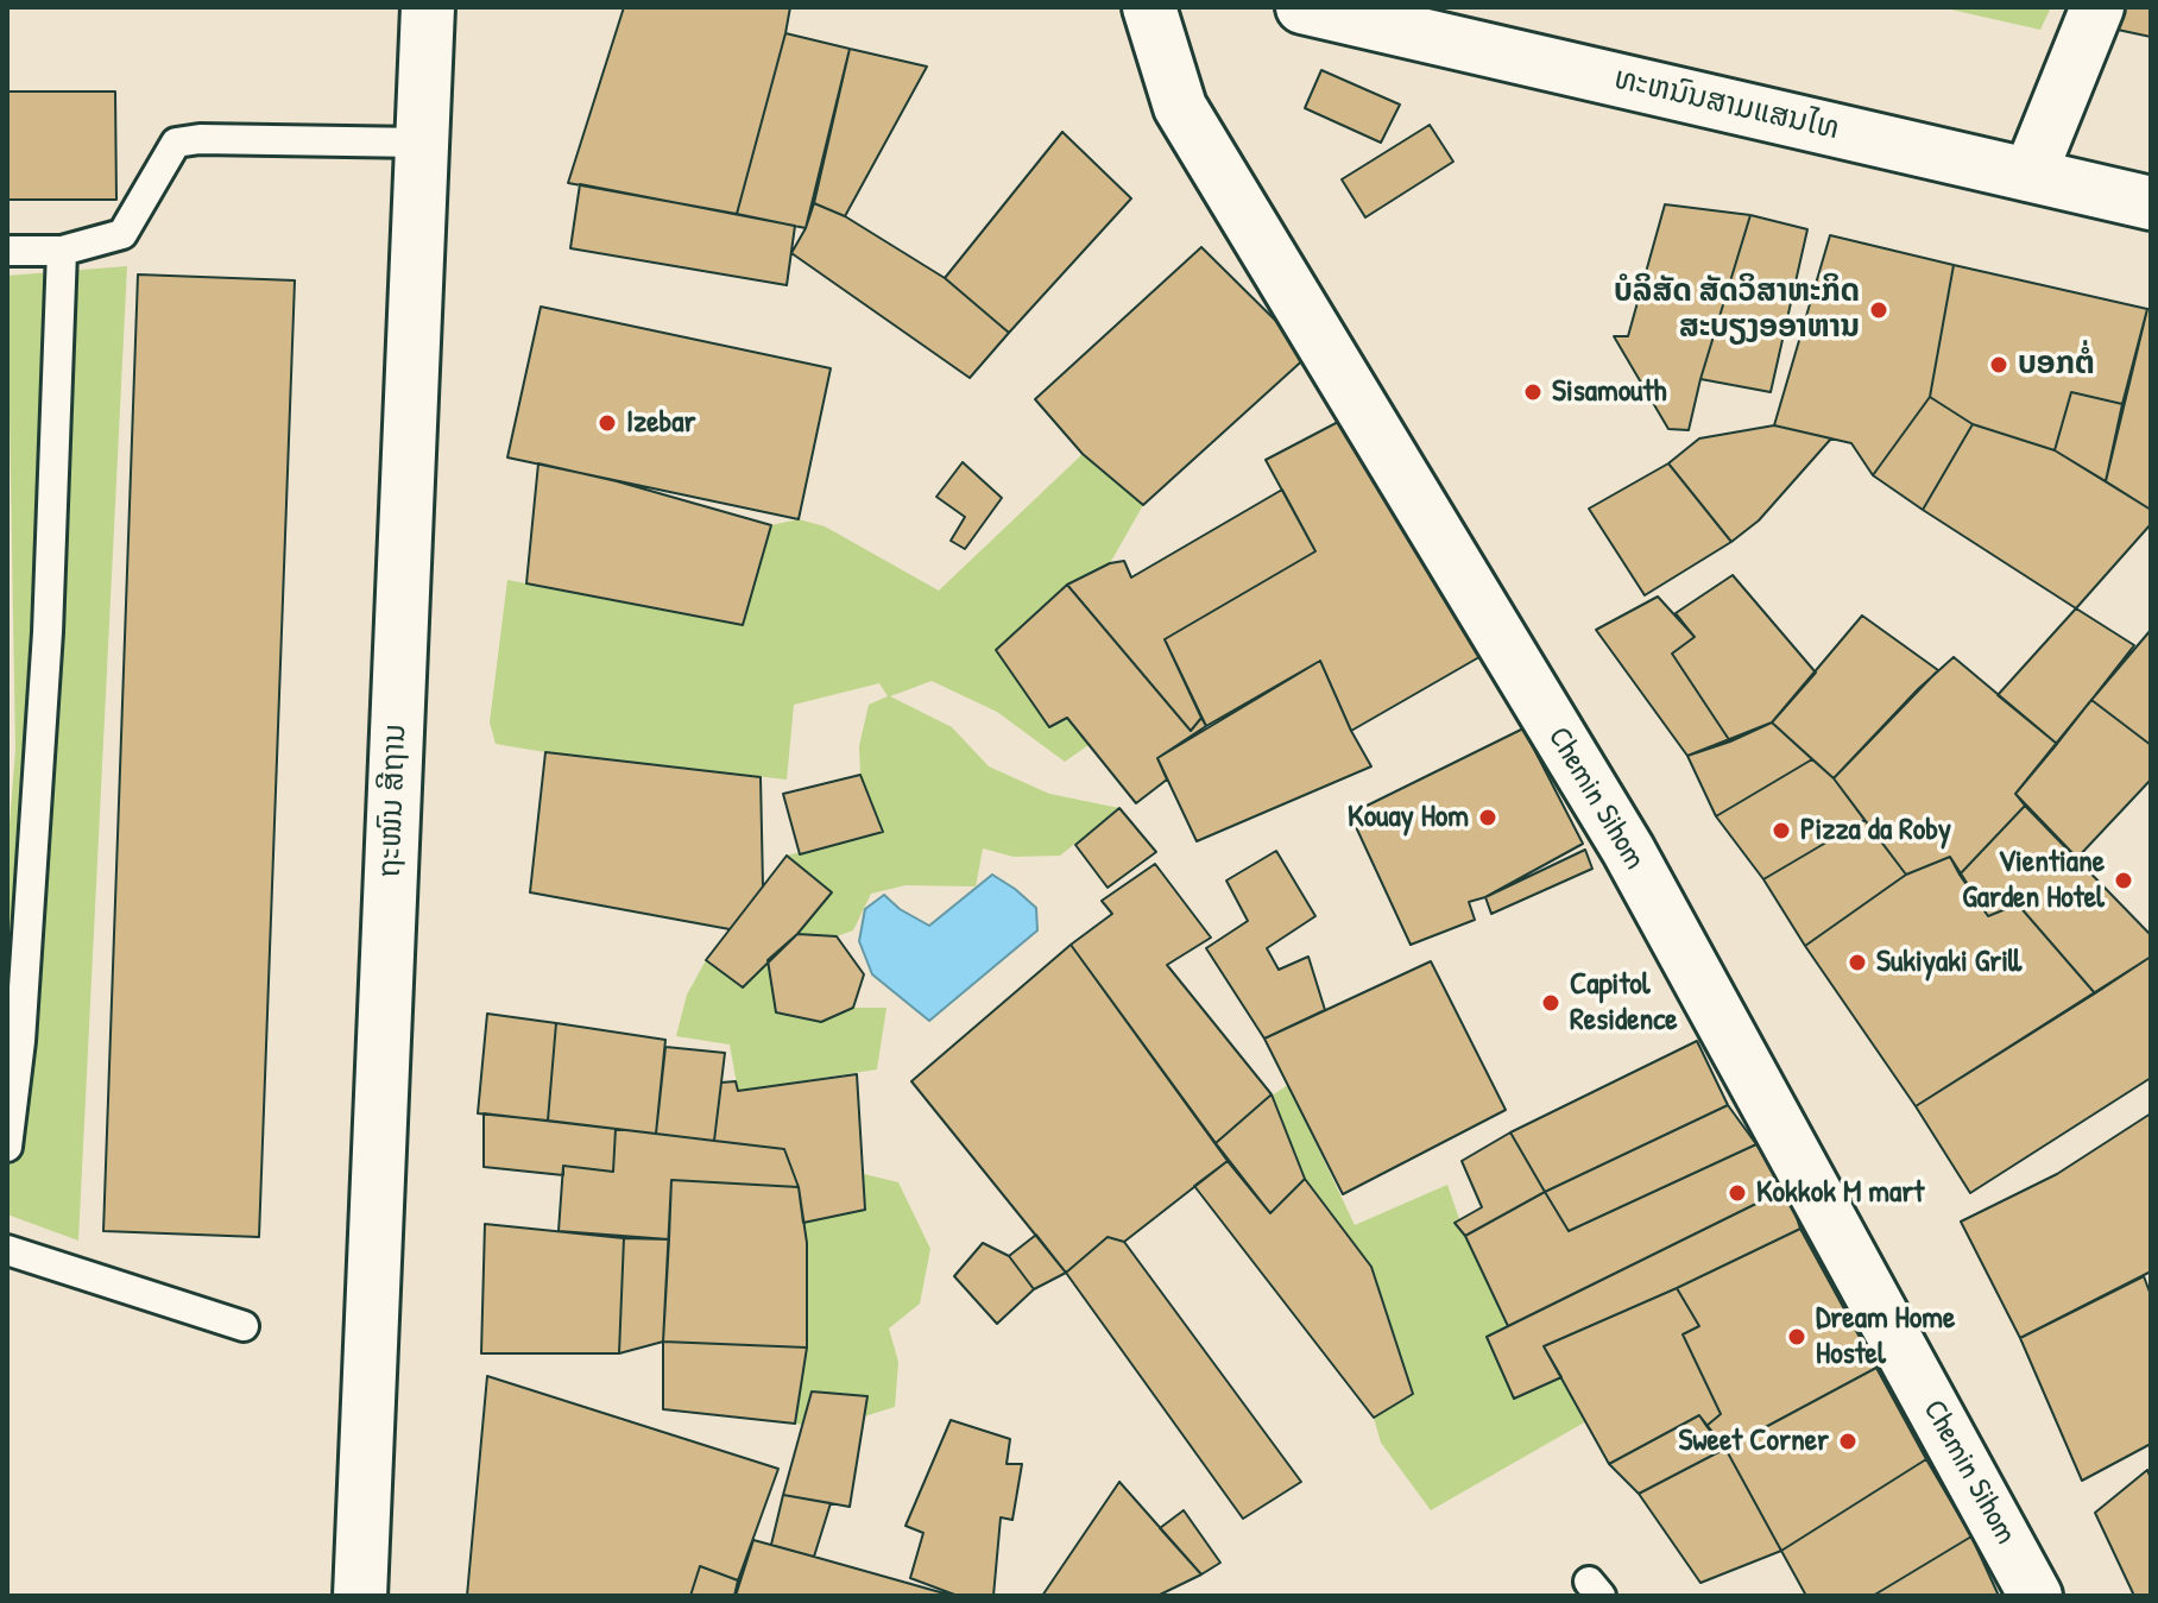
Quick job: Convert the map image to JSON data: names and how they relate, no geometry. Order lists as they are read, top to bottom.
{
  "streets": {
    "main road": ["ທະຫນົນສາມແສນໄທ", "Chemin Sihom", "ຖະໜົນ ສີຖານ"]
  },
  "places": [
    "ບໍລິສັດ ສັດວິສາຫະກິດ ສະບຽງອອາຫານ",
    "ບອກຕໍ່",
    "Sisamouth",
    "Izebar",
    "Kouay Hom",
    "Pizza da Roby",
    "Vientiane Garden Hotel",
    "Sukiyaki Grill",
    "Capitol Residence",
    "Kokkok M mart",
    "Dream Home Hostel",
    "Sweet Corner"
  ]
}
